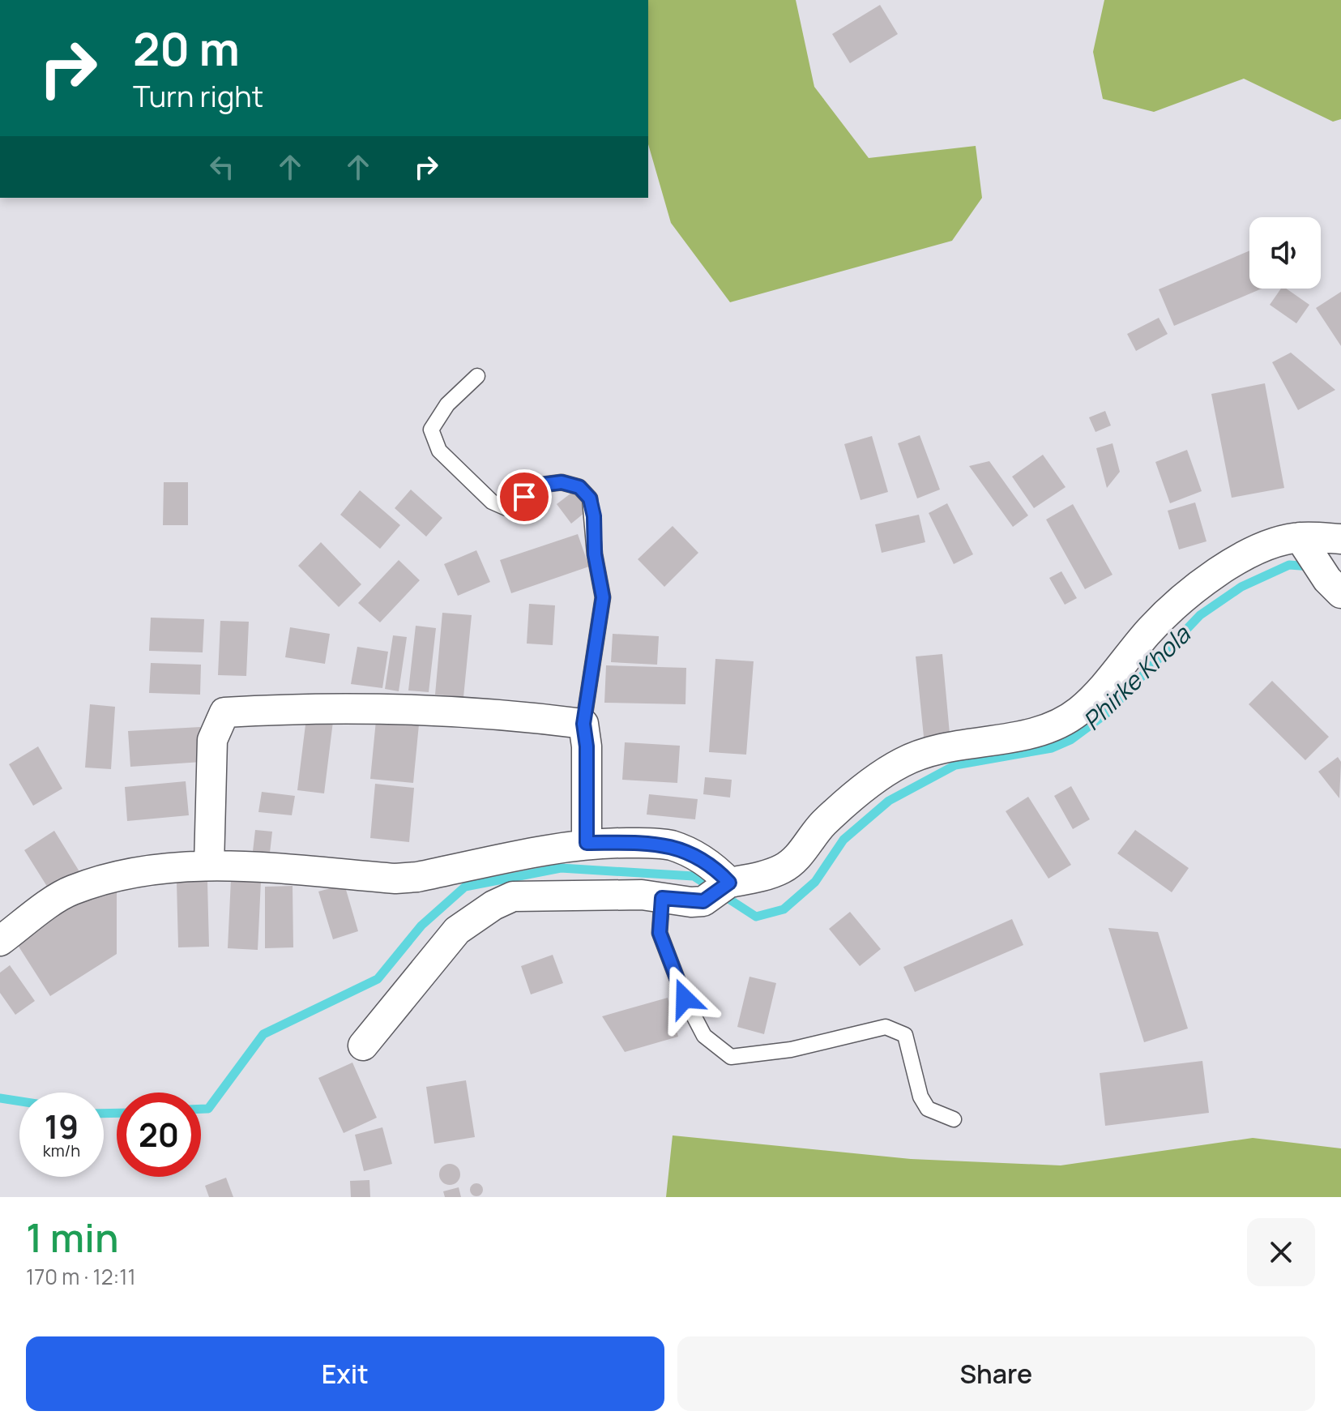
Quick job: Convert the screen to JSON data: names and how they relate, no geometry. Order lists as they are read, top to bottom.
{
  "water": ["Phirke Khola"],
  "page": {
    "turn": ["20 m", "Turn right"],
    "speed": "19 km/h",
    "limit": "20",
    "heading": ["1 min", "170 m · 12:11"],
    "buttons": ["Exit", "Share"]
  }
}
